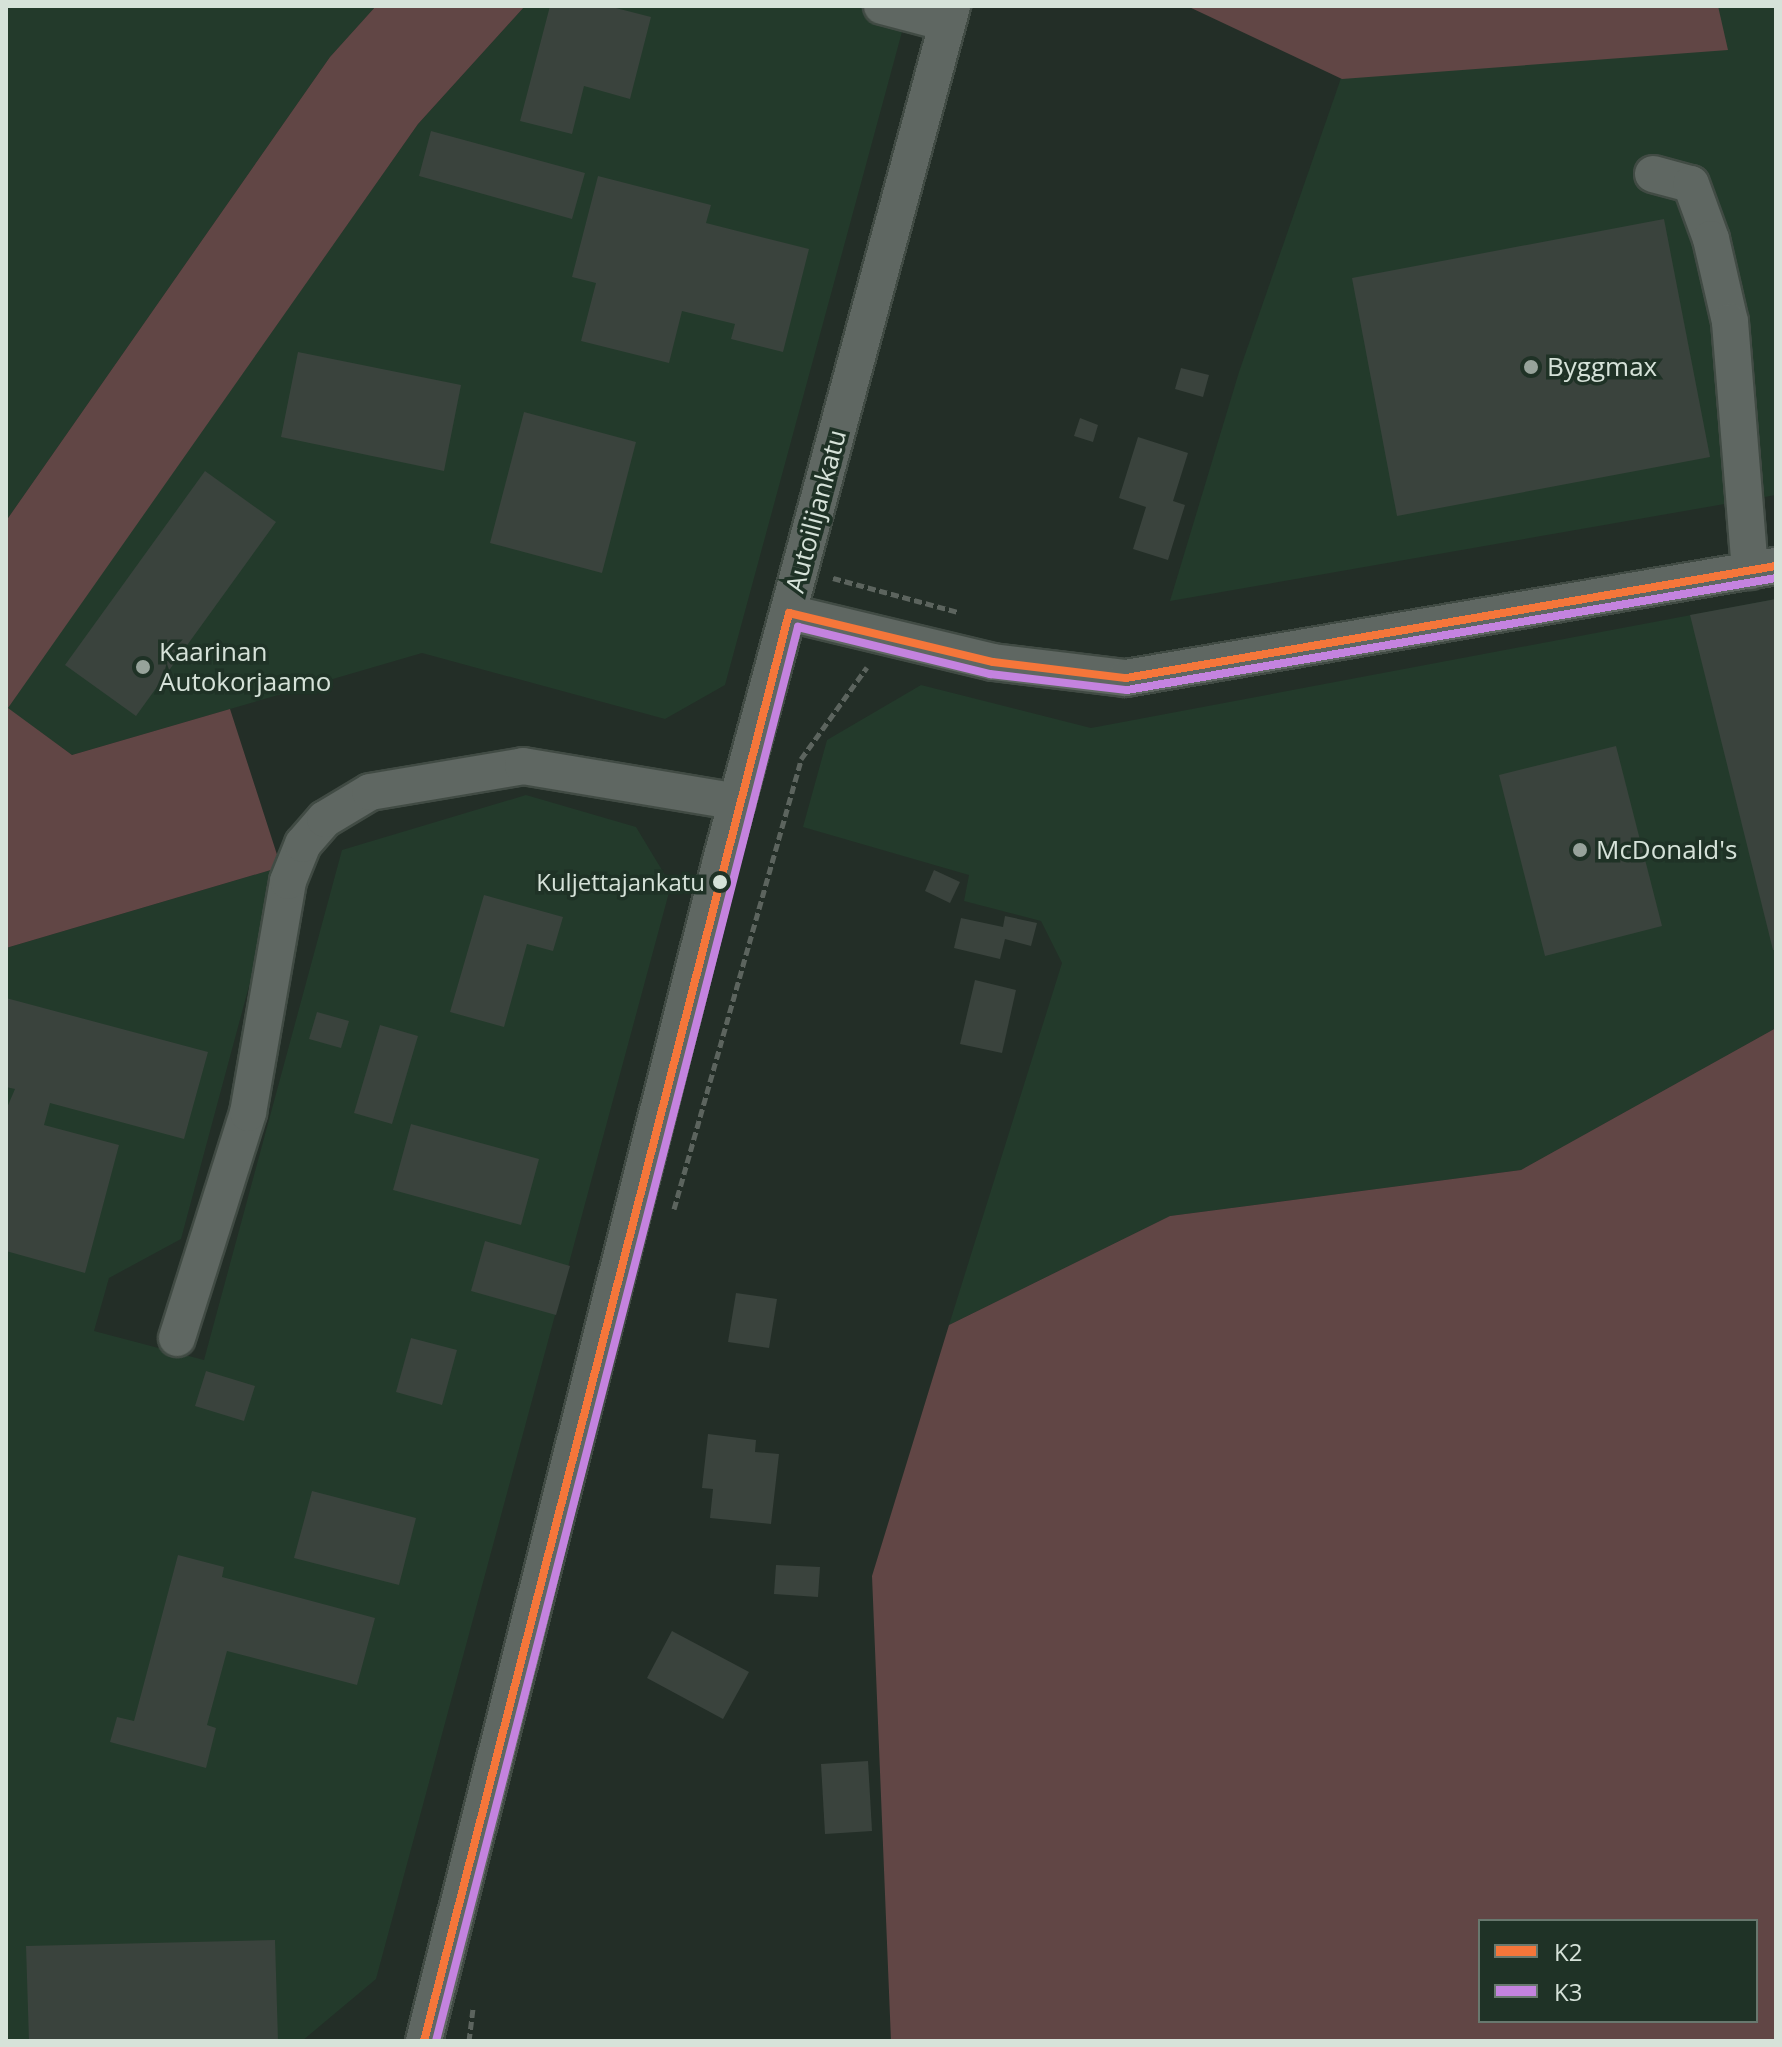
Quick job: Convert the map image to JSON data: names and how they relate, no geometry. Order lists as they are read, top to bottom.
{
  "streets": {
    "street": ["Autoilijankatu"]
  },
  "places": [
    "Byggmax",
    "Kaarinan Autokorjaamo",
    "McDonald's",
    "Kuljettajankatu"
  ],
  "lines": ["transit line K2", "transit line K3"],
  "legend": ["K2", "K3"]
}
